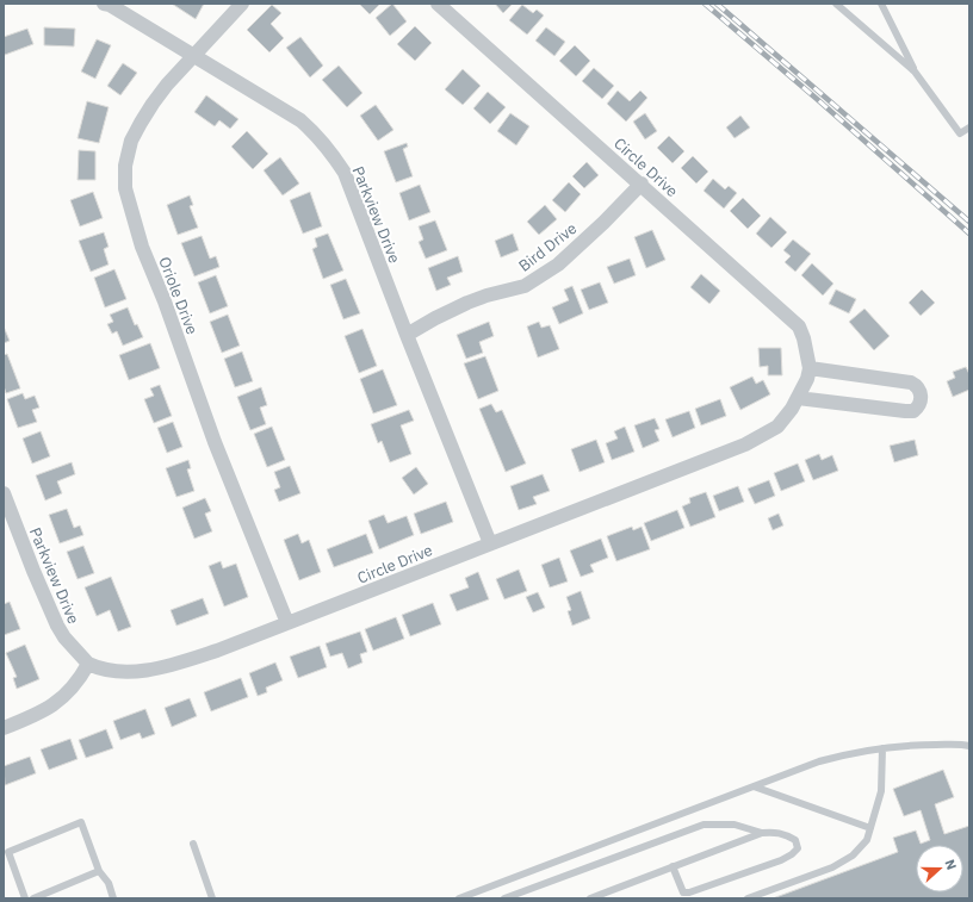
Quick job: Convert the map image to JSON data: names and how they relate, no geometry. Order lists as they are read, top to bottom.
{
  "streets": {
    "street": [
      "Circle Drive",
      "Parkview Drive",
      "Bird Drive",
      "Oriole Drive"
    ]
  },
  "crossings": [
    ["Circle Drive", "Parkview Drive"],
    ["Circle Drive", "Bird Drive"],
    ["Circle Drive", "Oriole Drive"],
    ["Parkview Drive", "Bird Drive"],
    ["Parkview Drive", "Oriole Drive"]
  ],
  "north": "right"
}
